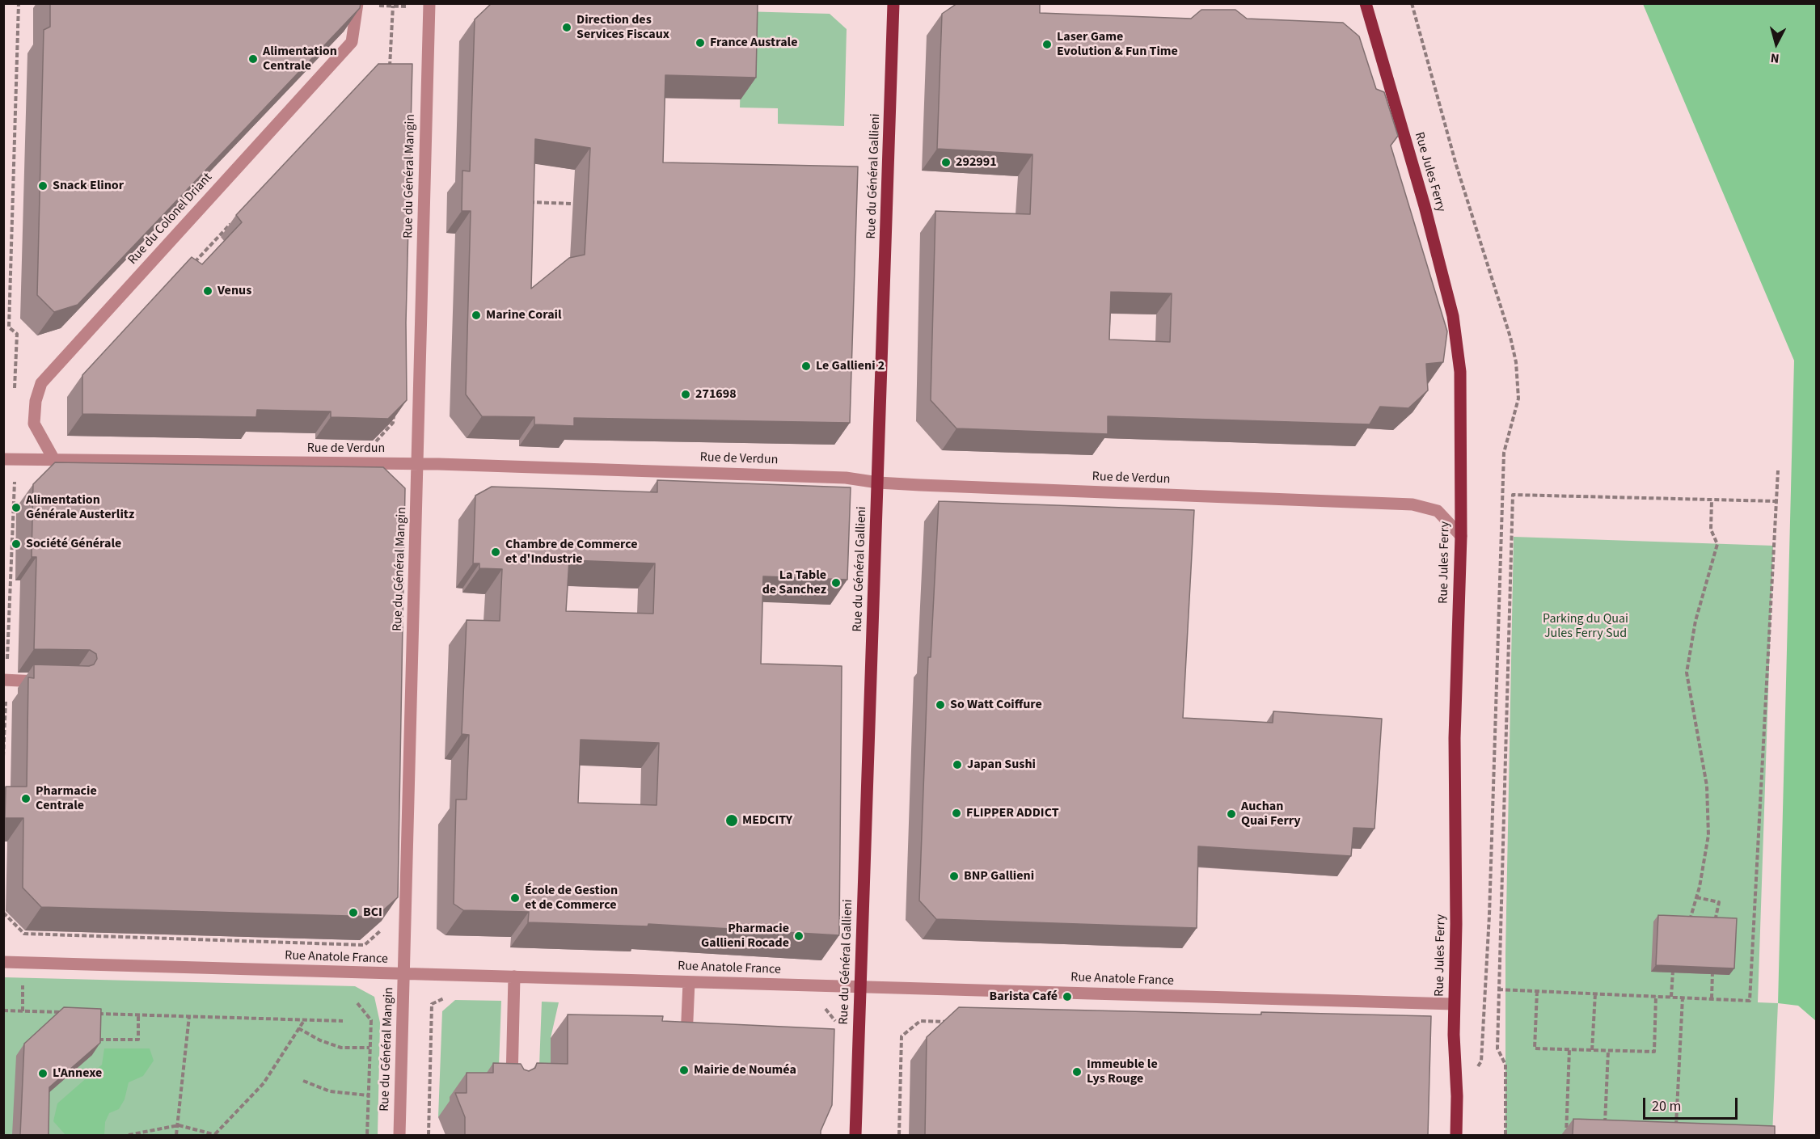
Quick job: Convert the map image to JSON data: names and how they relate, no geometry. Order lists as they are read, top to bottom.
{
  "streets": {
    "main road": ["Rue Jules Ferry", "Rue du Général Gallieni"],
    "street": [
      "Rue du Général Mangin",
      "Rue du Colonel Driant",
      "Rue de Verdun",
      "Rue Anatole France"
    ]
  },
  "crossings": [
    ["Rue Jules Ferry", "Rue de Verdun"],
    ["Rue Jules Ferry", "Rue Anatole France"],
    ["Rue du Général Mangin", "Rue de Verdun"],
    ["Rue du Général Mangin", "Rue Anatole France"],
    ["Rue du Général Gallieni", "Rue de Verdun"],
    ["Rue du Général Gallieni", "Rue Anatole France"],
    ["Rue du Colonel Driant", "Rue de Verdun"]
  ],
  "parks": ["Parking du Quai Jules Ferry Sud"],
  "places": [
    "Direction des Services Fiscaux",
    "France Australe",
    "Laser Game Evolution & Fun Time",
    "Alimentation Centrale",
    "292991",
    "Snack Elinor",
    "Venus",
    "Marine Corail",
    "Le Gallieni 2",
    "271698",
    "Alimentation Générale Austerlitz",
    "Société Générale",
    "Chambre de Commerce et d'Industrie",
    "La Table de Sanchez",
    "So Watt Coiffure",
    "Japan Sushi",
    "Pharmacie Centrale",
    "FLIPPER ADDICT",
    "Auchan Quai Ferry",
    "MEDCITY",
    "BNP Gallieni",
    "École de Gestion et de Commerce",
    "BCI",
    "Pharmacie Gallieni Rocade",
    "Barista Café",
    "Mairie de Nouméa",
    "Immeuble le Lys Rouge",
    "L'Annexe"
  ],
  "scale_bar": "20 m",
  "north": "bottom"
}
